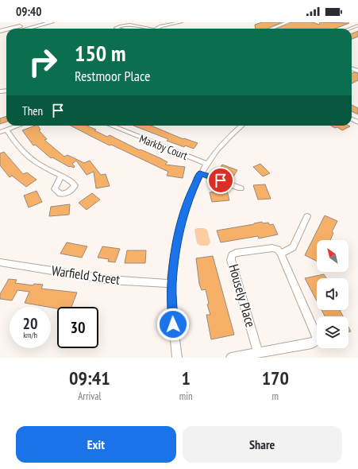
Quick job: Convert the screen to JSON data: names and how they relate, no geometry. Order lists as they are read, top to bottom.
{
  "streets": {
    "street": ["Markby Court", "Warfield Street", "Housely Place"]
  },
  "north": "top left",
  "page": {
    "status": "09:40",
    "turn": ["150 m", "Restmoor Place"],
    "then": "Then",
    "speed": "20 km/h",
    "limit": "30",
    "eta": [
      "09:41",
      "Arrival",
      "1",
      "min",
      "170",
      "m"
    ],
    "buttons": ["Exit", "Share"]
  }
}
